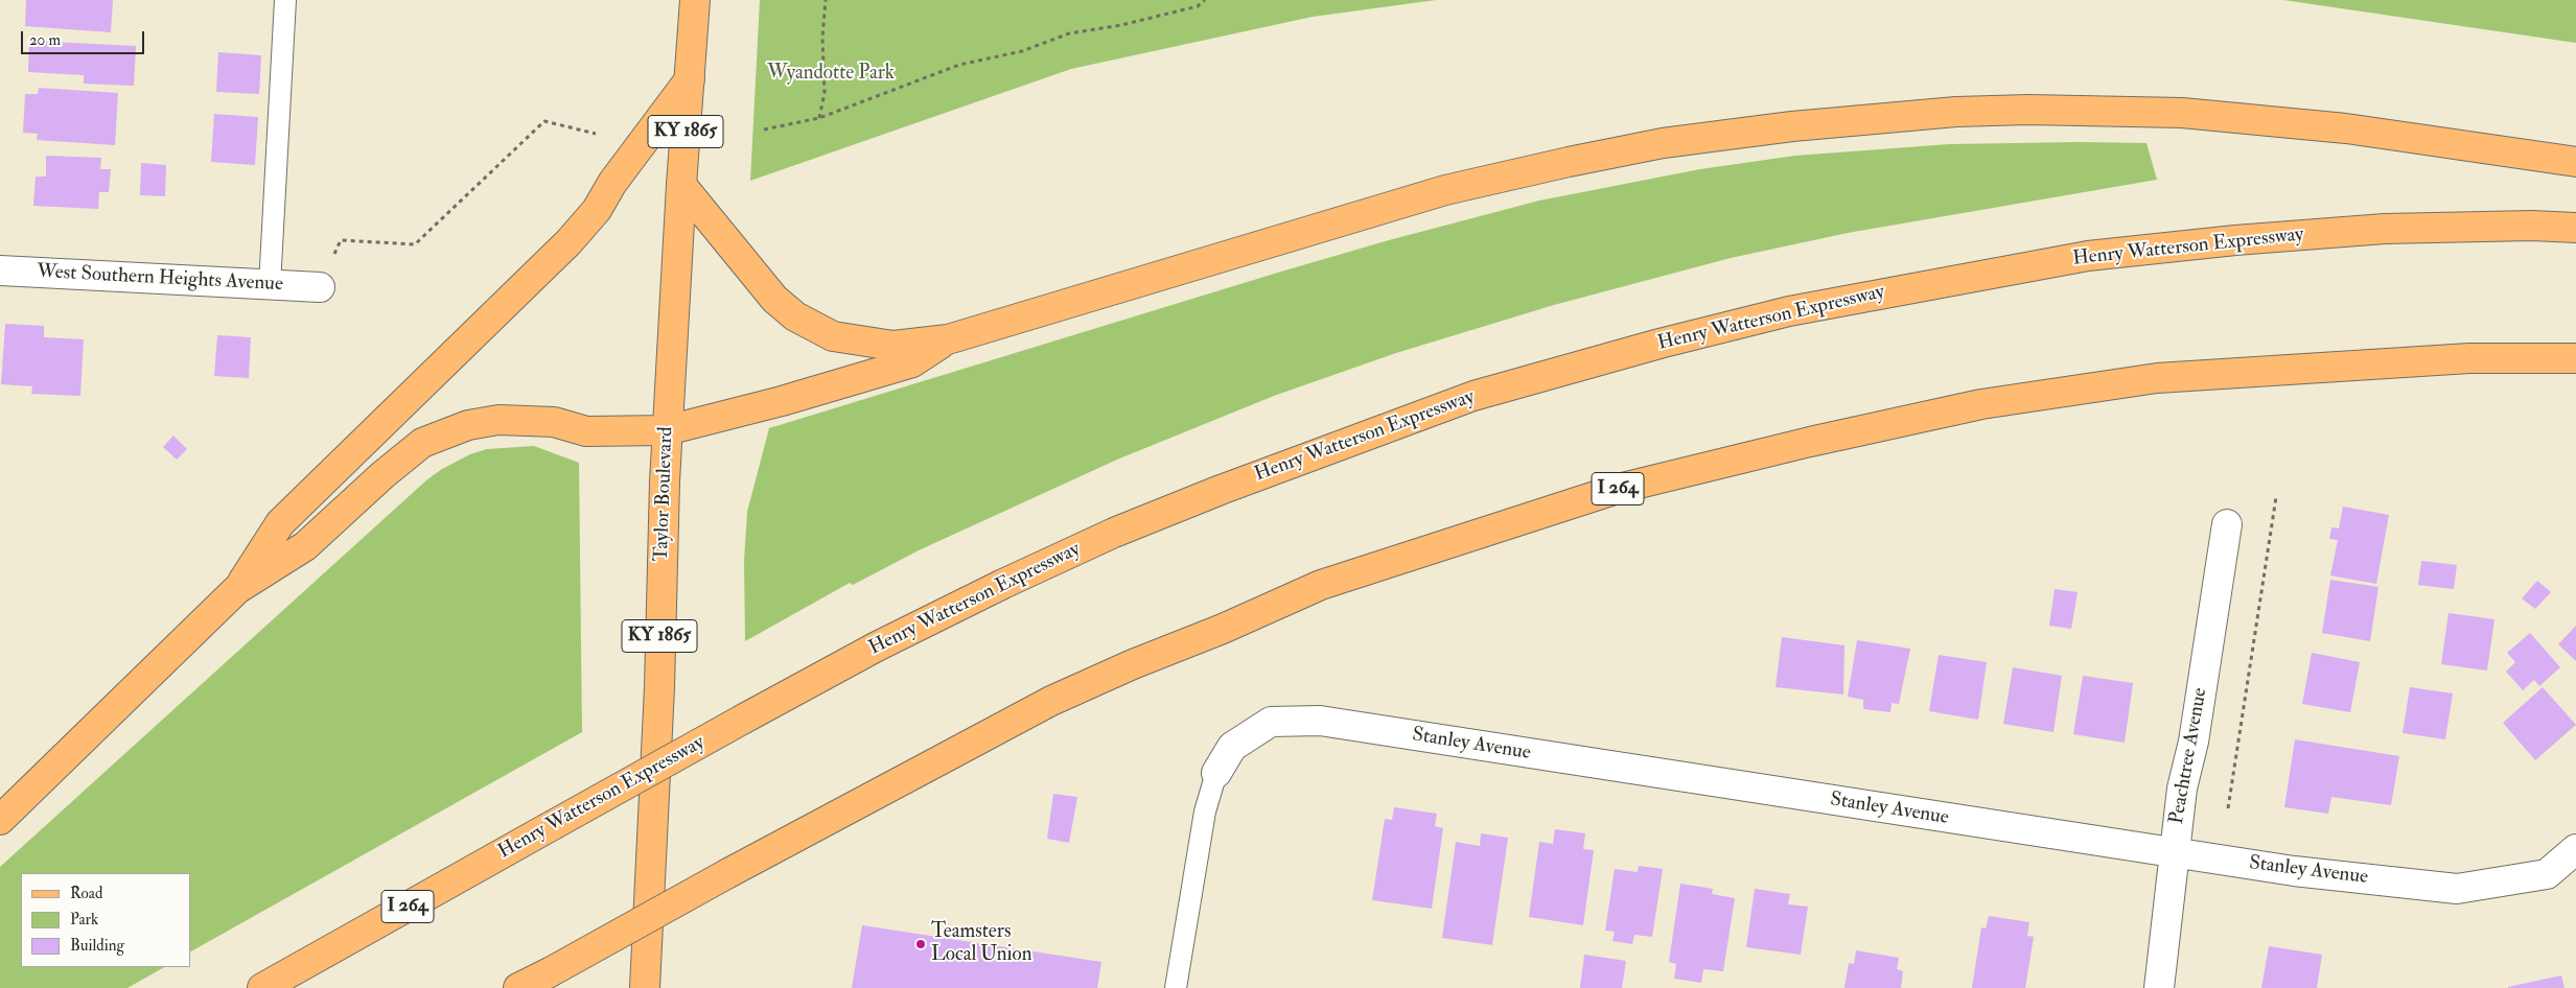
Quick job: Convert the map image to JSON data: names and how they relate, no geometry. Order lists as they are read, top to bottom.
{
  "streets": {
    "main road": [
      "KY 1865",
      "Henry Watterson Expressway",
      "I 264",
      "Taylor Boulevard"
    ],
    "street": ["West Southern Heights Avenue", "Stanley Avenue", "Peachtree Avenue"]
  },
  "crossings": [
    ["Stanley Avenue", "Peachtree Avenue"]
  ],
  "parks": ["Wyandotte Park"],
  "places": ["Teamsters Local Union"],
  "legend": ["Road", "Park", "Building"],
  "scale_bar": "20 m"
}
